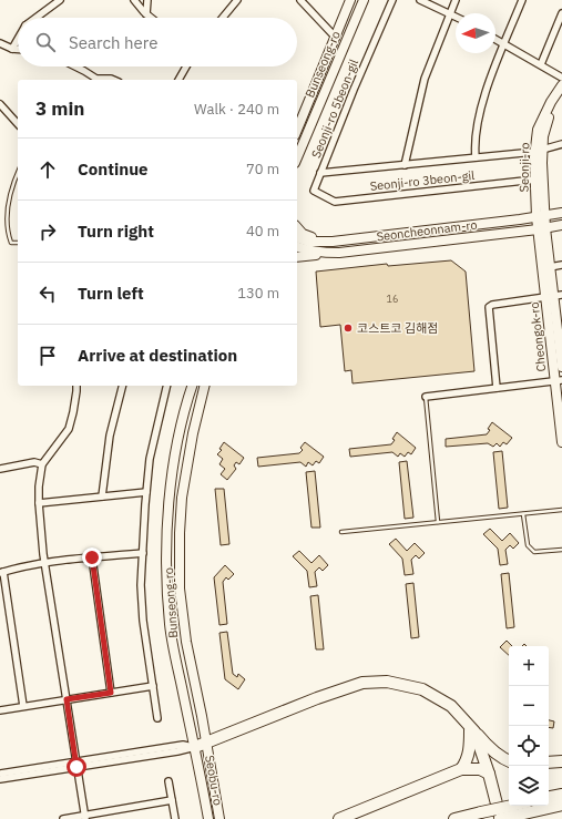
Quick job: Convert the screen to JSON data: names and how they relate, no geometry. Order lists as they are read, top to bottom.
{
  "streets": {
    "main road": [
      "Bunseong-ro",
      "Seonji-ro",
      "Seoncheonnam-ro",
      "Cheongok-ro",
      "Seobu-ro"
    ],
    "street": ["Seonji-ro 5beon-gil", "Seonji-ro 3beon-gil"]
  },
  "crossings": [
    ["Bunseong-ro", "Seobu-ro"],
    ["Seonji-ro 5beon-gil", "Seonji-ro"],
    ["Seonji-ro 5beon-gil", "Seonji-ro 3beon-gil"],
    ["Seonji-ro", "Seonji-ro 3beon-gil"],
    ["Seonji-ro", "Seoncheonnam-ro"],
    ["Seonji-ro", "Cheongok-ro"],
    ["Seoncheonnam-ro", "Cheongok-ro"]
  ],
  "places": ["코스트코 김해점"],
  "house_numbers": ["16"],
  "north": "left",
  "page": {
    "search": "Search here",
    "heading": ["3 min", "Walk · 240 m"],
    "list": [
      ["Continue", "70 m"],
      ["Turn right", "40 m"],
      ["Turn left", "130 m"],
      "Arrive at destination"
    ],
    "map_buttons": ["+", "−"]
  }
}
